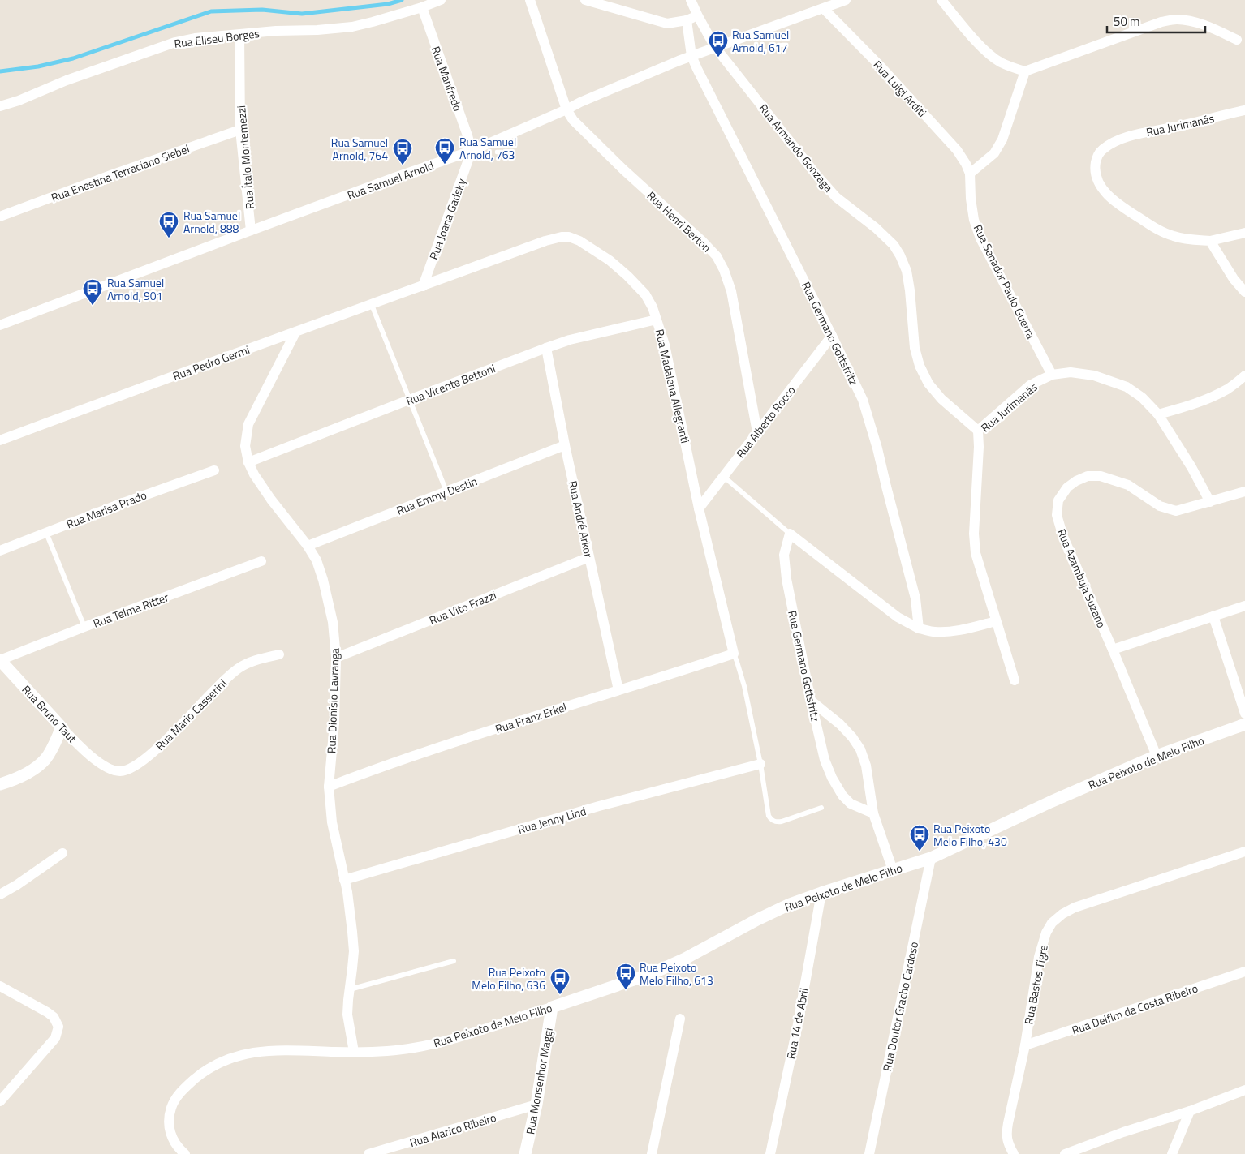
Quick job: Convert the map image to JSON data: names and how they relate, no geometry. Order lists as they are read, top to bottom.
{
  "streets": {
    "street": [
      "Rua Eliseu Borges",
      "Rua Manfredo",
      "Rua Luigi Arditi",
      "Rua Jurimanás",
      "Rua Armando Gonzaga",
      "Rua Ítalo Montemezzi",
      "Rua Enestina Terraciano Siebel",
      "Rua Samuel Arnold",
      "Rua Joana Gadsky",
      "Rua Henri Berton",
      "Rua Senador Paulo Guerra",
      "Rua Germano Gottsfritz",
      "Rua Pedro Germi",
      "Rua Vicente Bettoni",
      "Rua Madalena Allegranti",
      "Rua Alberto Rocco",
      "Rua Emmy Destin",
      "Rua Marisa Prado",
      "Rua André Arkor",
      "Rua Azambuja Suzano",
      "Rua Vito Frazzi",
      "Rua Telma Ritter",
      "Rua Dionísio Lavranga",
      "Rua Bruno Taut",
      "Rua Mario Casserini",
      "Rua Franz Erkel",
      "Rua Peixoto de Melo Filho",
      "Rua Jenny Lind",
      "Rua Bastos Tigre",
      "Rua Doutor Gracho Cardoso",
      "Rua Delfim da Costa Ribeiro",
      "Rua 14 de Abril",
      "Rua Monsenhor Maggi",
      "Rua Alarico Ribeiro"
    ]
  },
  "crossings": [
    ["Rua Eliseu Borges", "Rua Manfredo"],
    ["Rua Eliseu Borges", "Rua Ítalo Montemezzi"],
    ["Rua Manfredo", "Rua Samuel Arnold"],
    ["Rua Manfredo", "Rua Joana Gadsky"],
    ["Rua Luigi Arditi", "Rua Samuel Arnold"],
    ["Rua Luigi Arditi", "Rua Senador Paulo Guerra"],
    ["Rua Jurimanás", "Rua Armando Gonzaga"],
    ["Rua Jurimanás", "Rua Senador Paulo Guerra"],
    ["Rua Jurimanás", "Rua Azambuja Suzano"],
    ["Rua Armando Gonzaga", "Rua Samuel Arnold"],
    ["Rua Ítalo Montemezzi", "Rua Enestina Terraciano Siebel"],
    ["Rua Ítalo Montemezzi", "Rua Samuel Arnold"],
    ["Rua Samuel Arnold", "Rua Joana Gadsky"],
    ["Rua Samuel Arnold", "Rua Henri Berton"],
    ["Rua Samuel Arnold", "Rua Germano Gottsfritz"],
    ["Rua Joana Gadsky", "Rua Pedro Germi"],
    ["Rua Joana Gadsky", "Rua Madalena Allegranti"],
    ["Rua Henri Berton", "Rua Alberto Rocco"],
    ["Rua Germano Gottsfritz", "Rua Alberto Rocco"],
    ["Rua Pedro Germi", "Rua Madalena Allegranti"],
    ["Rua Pedro Germi", "Rua Dionísio Lavranga"],
    ["Rua Vicente Bettoni", "Rua Madalena Allegranti"],
    ["Rua Vicente Bettoni", "Rua André Arkor"],
    ["Rua Vicente Bettoni", "Rua Dionísio Lavranga"],
    ["Rua Madalena Allegranti", "Rua Alberto Rocco"],
    ["Rua Madalena Allegranti", "Rua Franz Erkel"],
    ["Rua Emmy Destin", "Rua André Arkor"],
    ["Rua Emmy Destin", "Rua Dionísio Lavranga"],
    ["Rua André Arkor", "Rua Vito Frazzi"],
    ["Rua André Arkor", "Rua Franz Erkel"],
    ["Rua Azambuja Suzano", "Rua Peixoto de Melo Filho"],
    ["Rua Vito Frazzi", "Rua Dionísio Lavranga"],
    ["Rua Telma Ritter", "Rua Bruno Taut"],
    ["Rua Dionísio Lavranga", "Rua Franz Erkel"],
    ["Rua Dionísio Lavranga", "Rua Peixoto de Melo Filho"],
    ["Rua Dionísio Lavranga", "Rua Jenny Lind"],
    ["Rua Bruno Taut", "Rua Mario Casserini"],
    ["Rua Peixoto de Melo Filho", "Rua Doutor Gracho Cardoso"],
    ["Rua Peixoto de Melo Filho", "Rua 14 de Abril"],
    ["Rua Peixoto de Melo Filho", "Rua Monsenhor Maggi"],
    ["Rua Bastos Tigre", "Rua Delfim da Costa Ribeiro"],
    ["Rua Monsenhor Maggi", "Rua Alarico Ribeiro"]
  ],
  "places": {
    "bus stop": [
      "Rua Samuel Arnold, 617",
      "Rua Samuel Arnold, 763",
      "Rua Samuel Arnold, 764",
      "Rua Samuel Arnold, 888",
      "Rua Samuel Arnold, 901",
      "Rua Peixoto Melo Filho, 430",
      "Rua Peixoto Melo Filho, 613",
      "Rua Peixoto Melo Filho, 636"
    ]
  },
  "scale_bar": "50 m"
}
